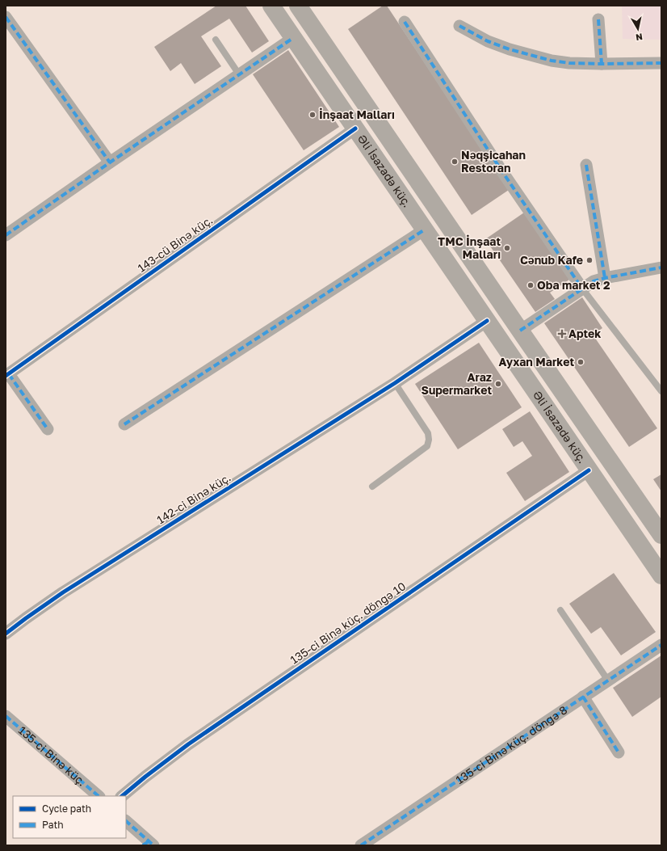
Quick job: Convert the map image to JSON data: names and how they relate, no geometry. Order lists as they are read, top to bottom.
{
  "streets": {
    "main road": ["Əli İsazadə küç."],
    "street": [
      "143-cü Binə küç.",
      "142-ci Binə küç.",
      "135-ci Binə küç. döngə 10",
      "135-ci Binə küç. döngə 8",
      "135-ci Binə küç."
    ]
  },
  "crossings": [
    ["Əli İsazadə küç.", "143-cü Binə küç."],
    ["Əli İsazadə küç.", "142-ci Binə küç."],
    ["Əli İsazadə küç.", "135-ci Binə küç. döngə 10"]
  ],
  "places": {
    "other": [
      "İnşaat Malları",
      "Nəqşicahan Restoran",
      "TMC İnşaat Malları",
      "Cənub Kafe",
      "Oba market 2",
      "Ayxan Market",
      "Araz Supermarket"
    ],
    "health": ["Aptek"]
  },
  "legend": ["Cycle path", "Path"],
  "north": "bottom"
}
